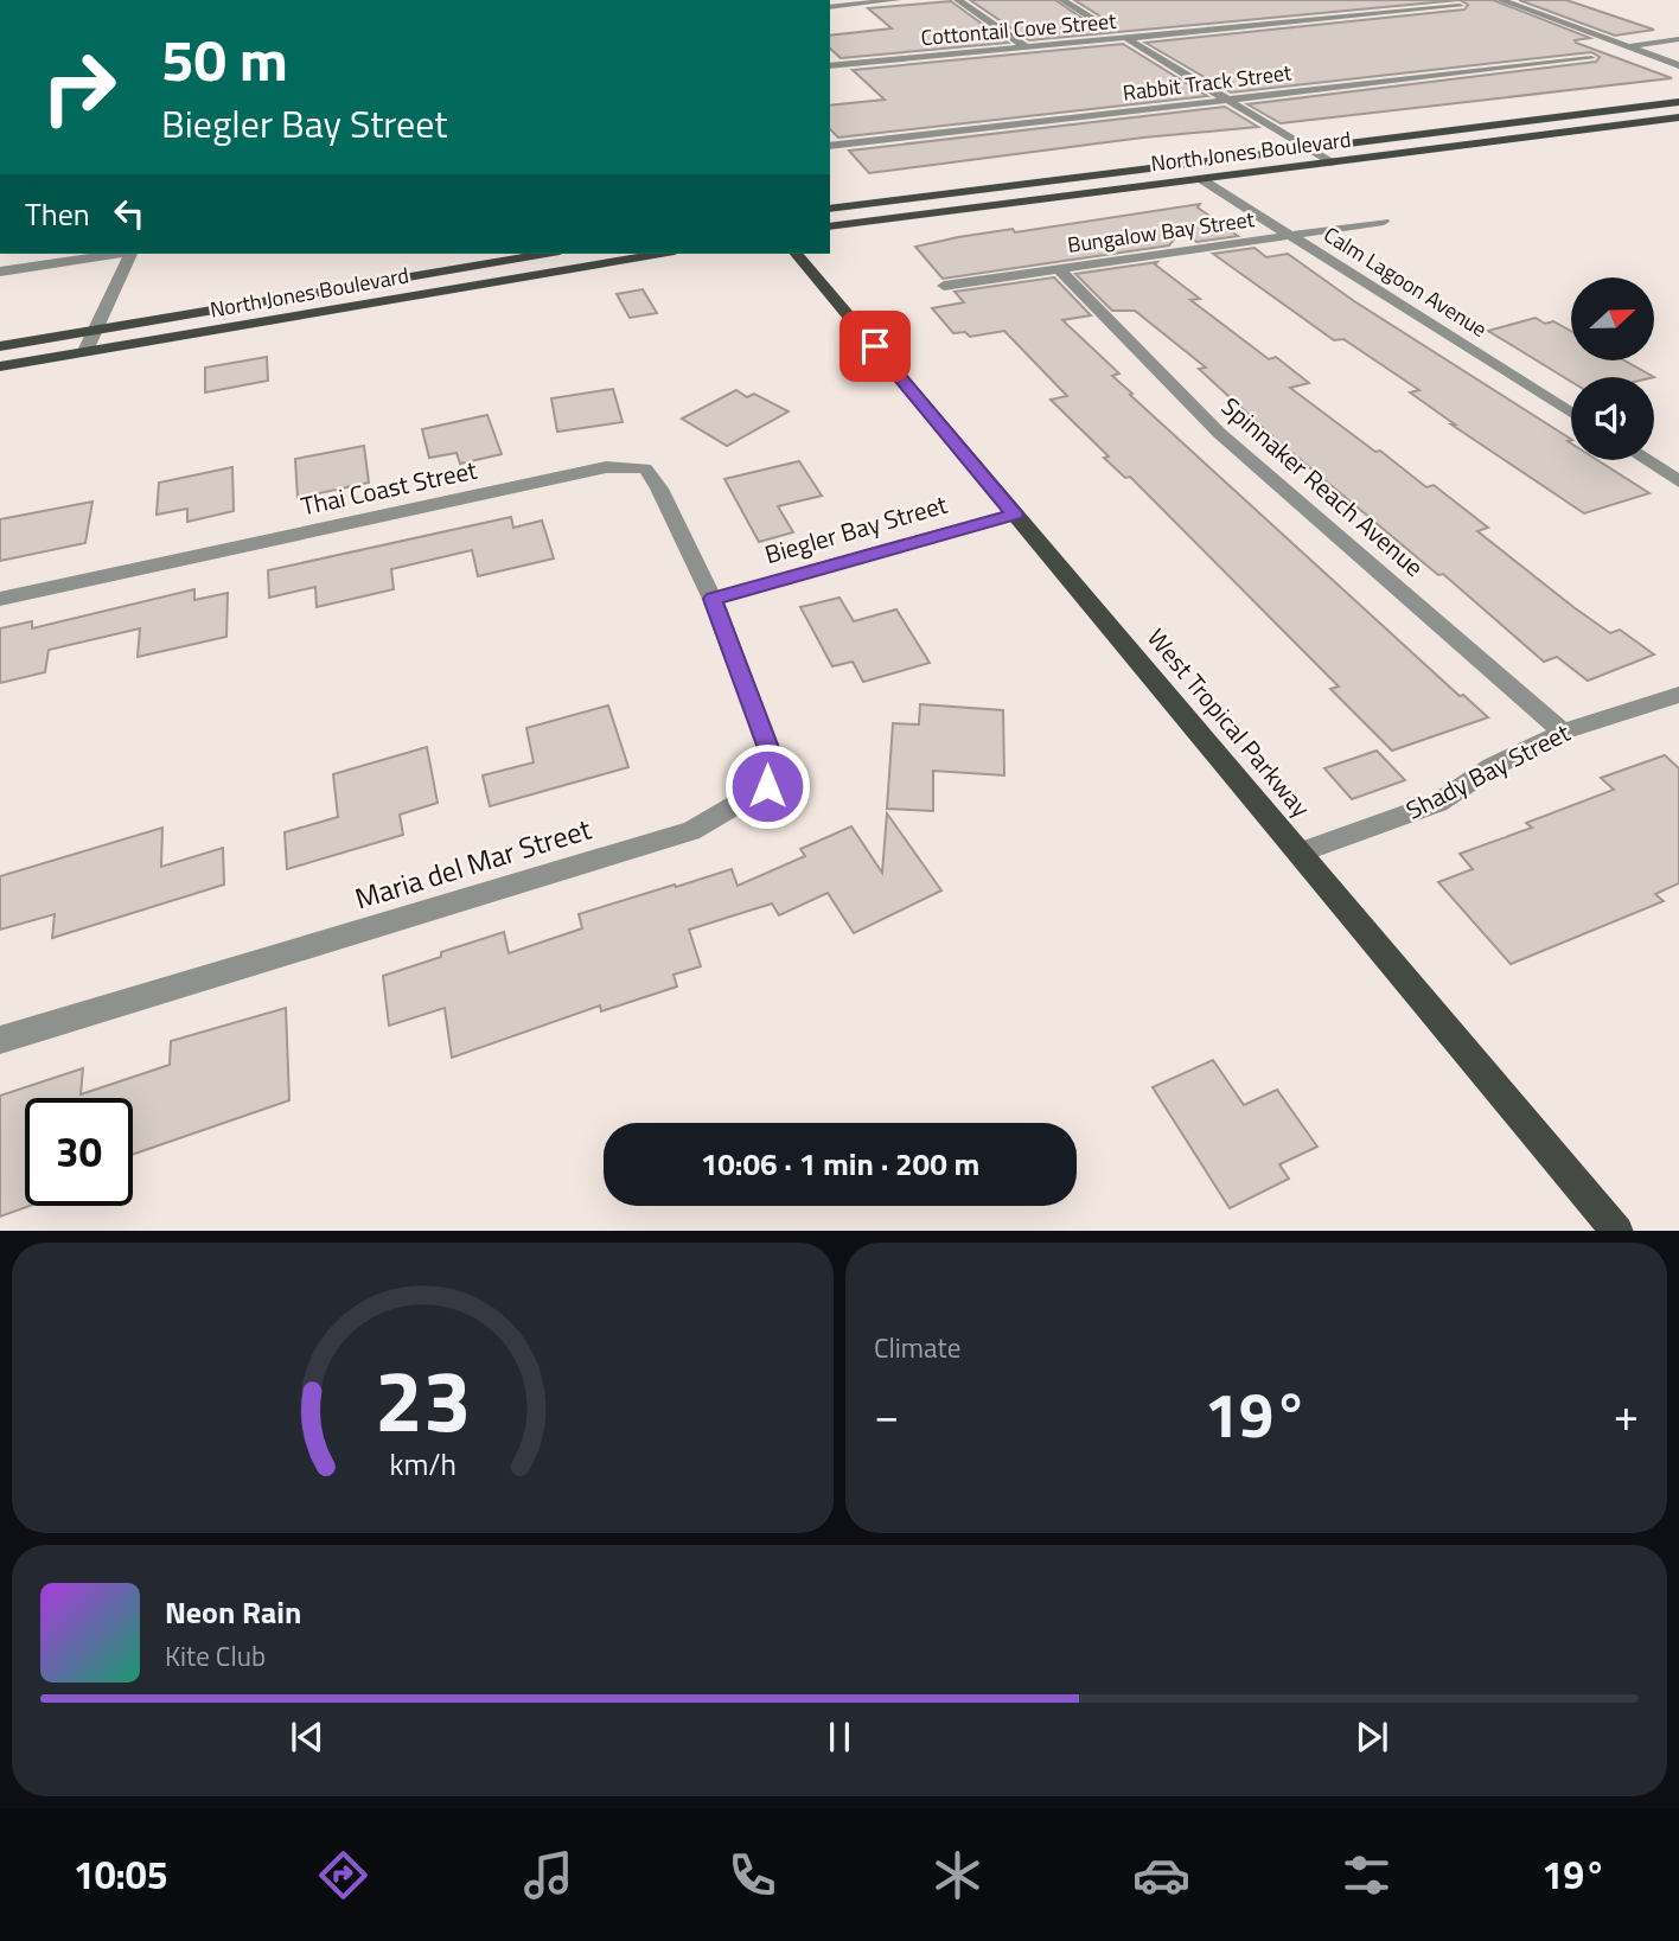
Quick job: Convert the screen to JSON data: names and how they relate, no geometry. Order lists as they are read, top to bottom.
{
  "streets": {
    "main road": ["North Jones Boulevard", "West Tropical Parkway"],
    "street": [
      "Cottontail Cove Street",
      "Rabbit Track Street",
      "Bungalow Bay Street",
      "Calm Lagoon Avenue",
      "Spinnaker Reach Avenue",
      "Thai Coast Street",
      "Biegler Bay Street",
      "Shady Bay Street",
      "Maria del Mar Street"
    ]
  },
  "crossings": [
    ["North Jones Boulevard", "Calm Lagoon Avenue"],
    ["Bungalow Bay Street", "Calm Lagoon Avenue"],
    ["Bungalow Bay Street", "Spinnaker Reach Avenue"],
    ["Spinnaker Reach Avenue", "Shady Bay Street"],
    ["Thai Coast Street", "Biegler Bay Street"],
    ["Thai Coast Street", "Maria del Mar Street"],
    ["Biegler Bay Street", "West Tropical Parkway"],
    ["Biegler Bay Street", "Maria del Mar Street"],
    ["West Tropical Parkway", "Shady Bay Street"]
  ],
  "north": "right",
  "page": {
    "turn": ["50 m", "Biegler Bay Street"],
    "then": "Then",
    "limit": "30",
    "trip": "10:06 · 1 min · 200 m",
    "tile": "Climate",
    "heat": ["−", "19°", "+"],
    "song": ["Neon Rain", "Kite Club"],
    "tabs": ["10:05", "19°"],
    "gauge": ["23", "km/h"]
  }
}
